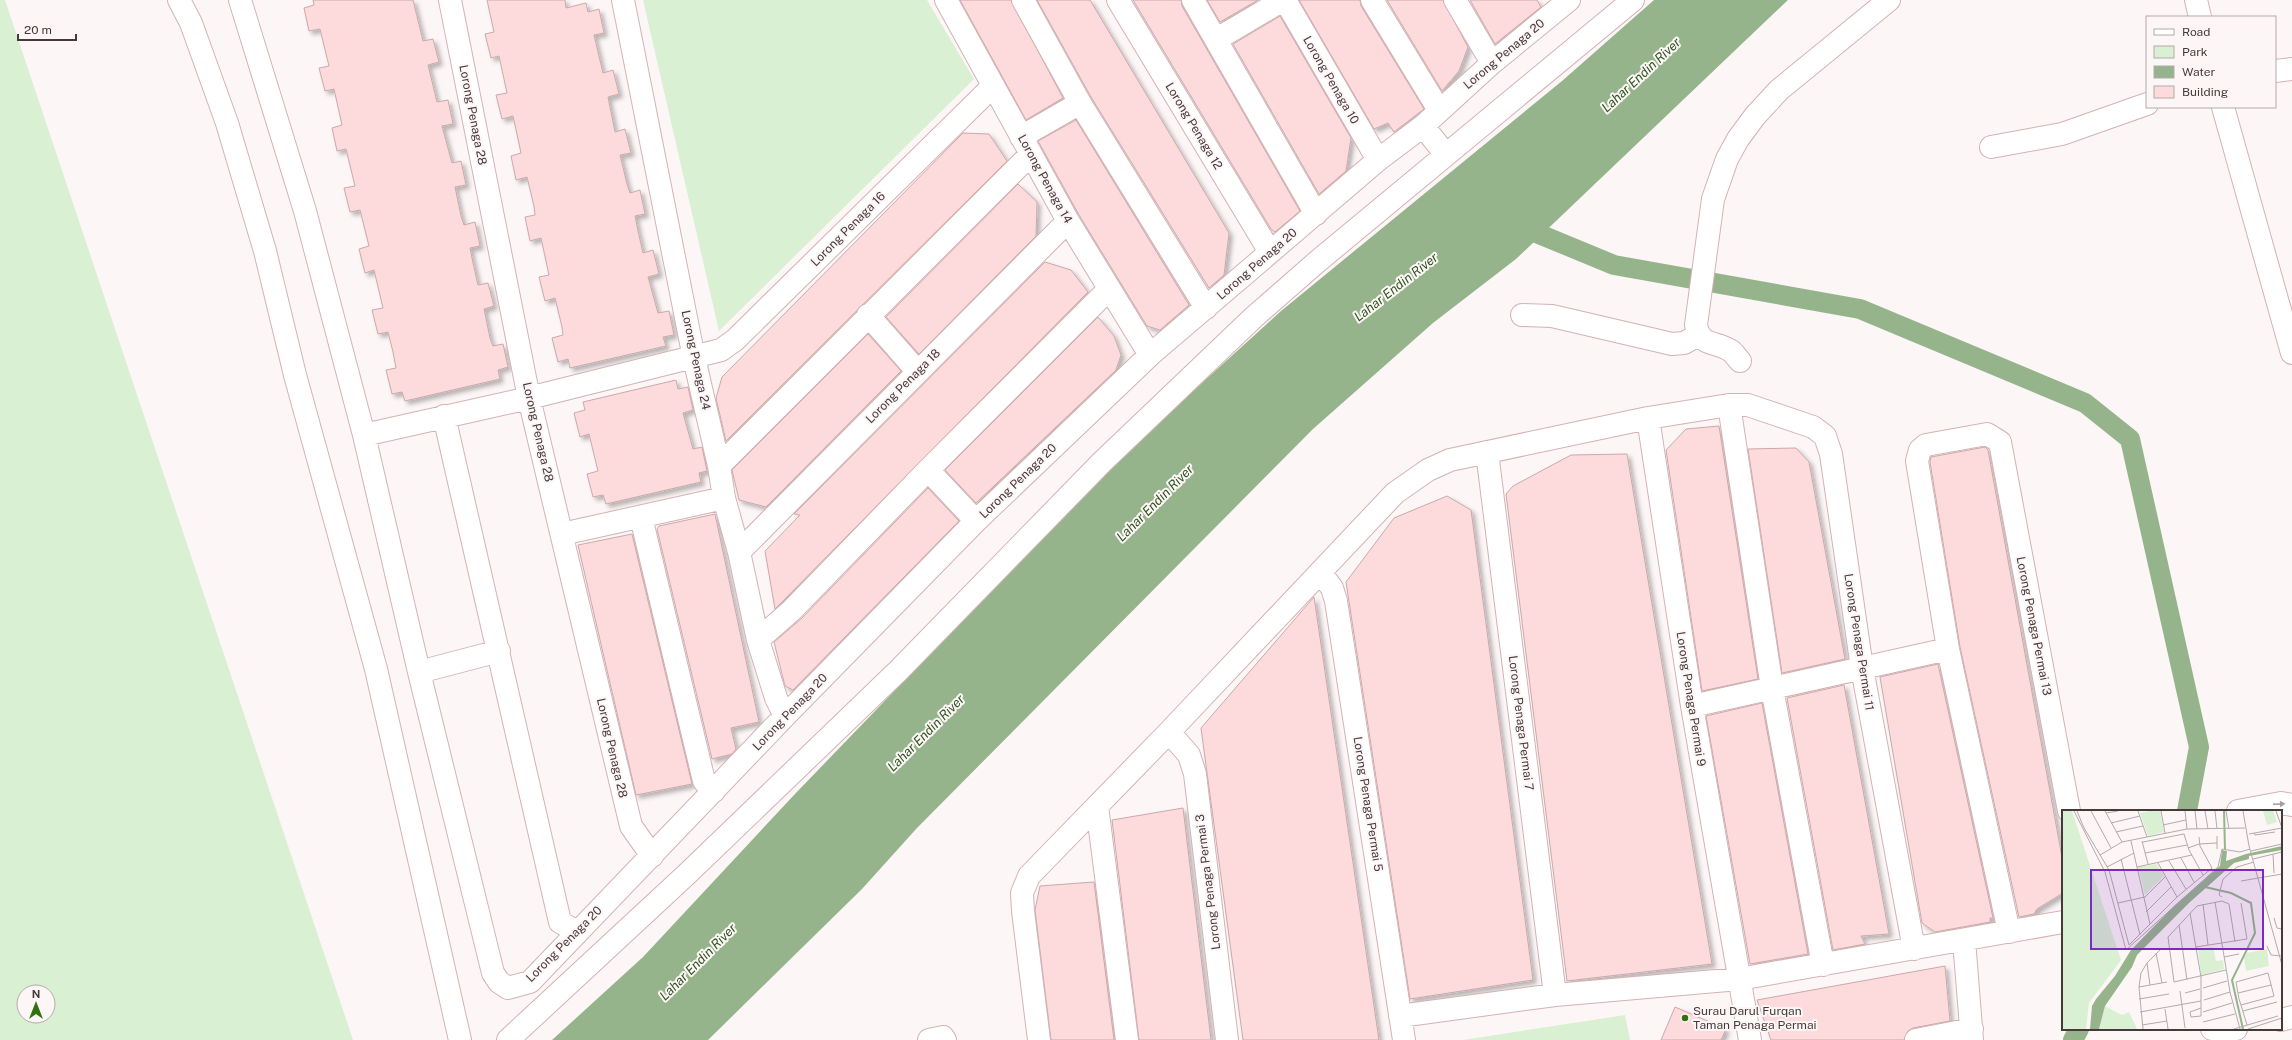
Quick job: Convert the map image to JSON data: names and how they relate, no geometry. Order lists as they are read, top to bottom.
{
  "streets": {
    "street": [
      "Lorong Penaga 20",
      "Lorong Penaga 10",
      "Lorong Penaga 28",
      "Lorong Penaga 12",
      "Lorong Penaga 14",
      "Lorong Penaga 16",
      "Lorong Penaga 24",
      "Lorong Penaga 18",
      "Lorong Penaga Permai 13",
      "Lorong Penaga Permai 11",
      "Lorong Penaga Permai 9",
      "Lorong Penaga Permai 7",
      "Lorong Penaga Permai 5",
      "Lorong Penaga Permai 3"
    ]
  },
  "crossings": [
    ["Lorong Penaga 20", "Lorong Penaga 10"],
    ["Lorong Penaga 20", "Lorong Penaga 28"],
    ["Lorong Penaga 20", "Lorong Penaga 12"],
    ["Lorong Penaga 20", "Lorong Penaga 14"],
    ["Lorong Penaga 20", "Lorong Penaga 24"],
    ["Lorong Penaga 28", "Lorong Penaga 16"],
    ["Lorong Penaga 14", "Lorong Penaga 16"],
    ["Lorong Penaga 14", "Lorong Penaga 18"],
    ["Lorong Penaga 16", "Lorong Penaga 24"],
    ["Lorong Penaga 24", "Lorong Penaga 18"],
    ["Lorong Penaga Permai 11", "Lorong Penaga Permai 9"],
    ["Lorong Penaga Permai 11", "Lorong Penaga Permai 7"],
    ["Lorong Penaga Permai 11", "Lorong Penaga Permai 5"],
    ["Lorong Penaga Permai 11", "Lorong Penaga Permai 3"]
  ],
  "water": ["Lahar Endin River"],
  "places": ["Surau Darul Furqan Taman Penaga Permai"],
  "legend": [
    "Road",
    "Park",
    "Water",
    "Building"
  ],
  "scale_bar": "20 m",
  "north": "top"
}
